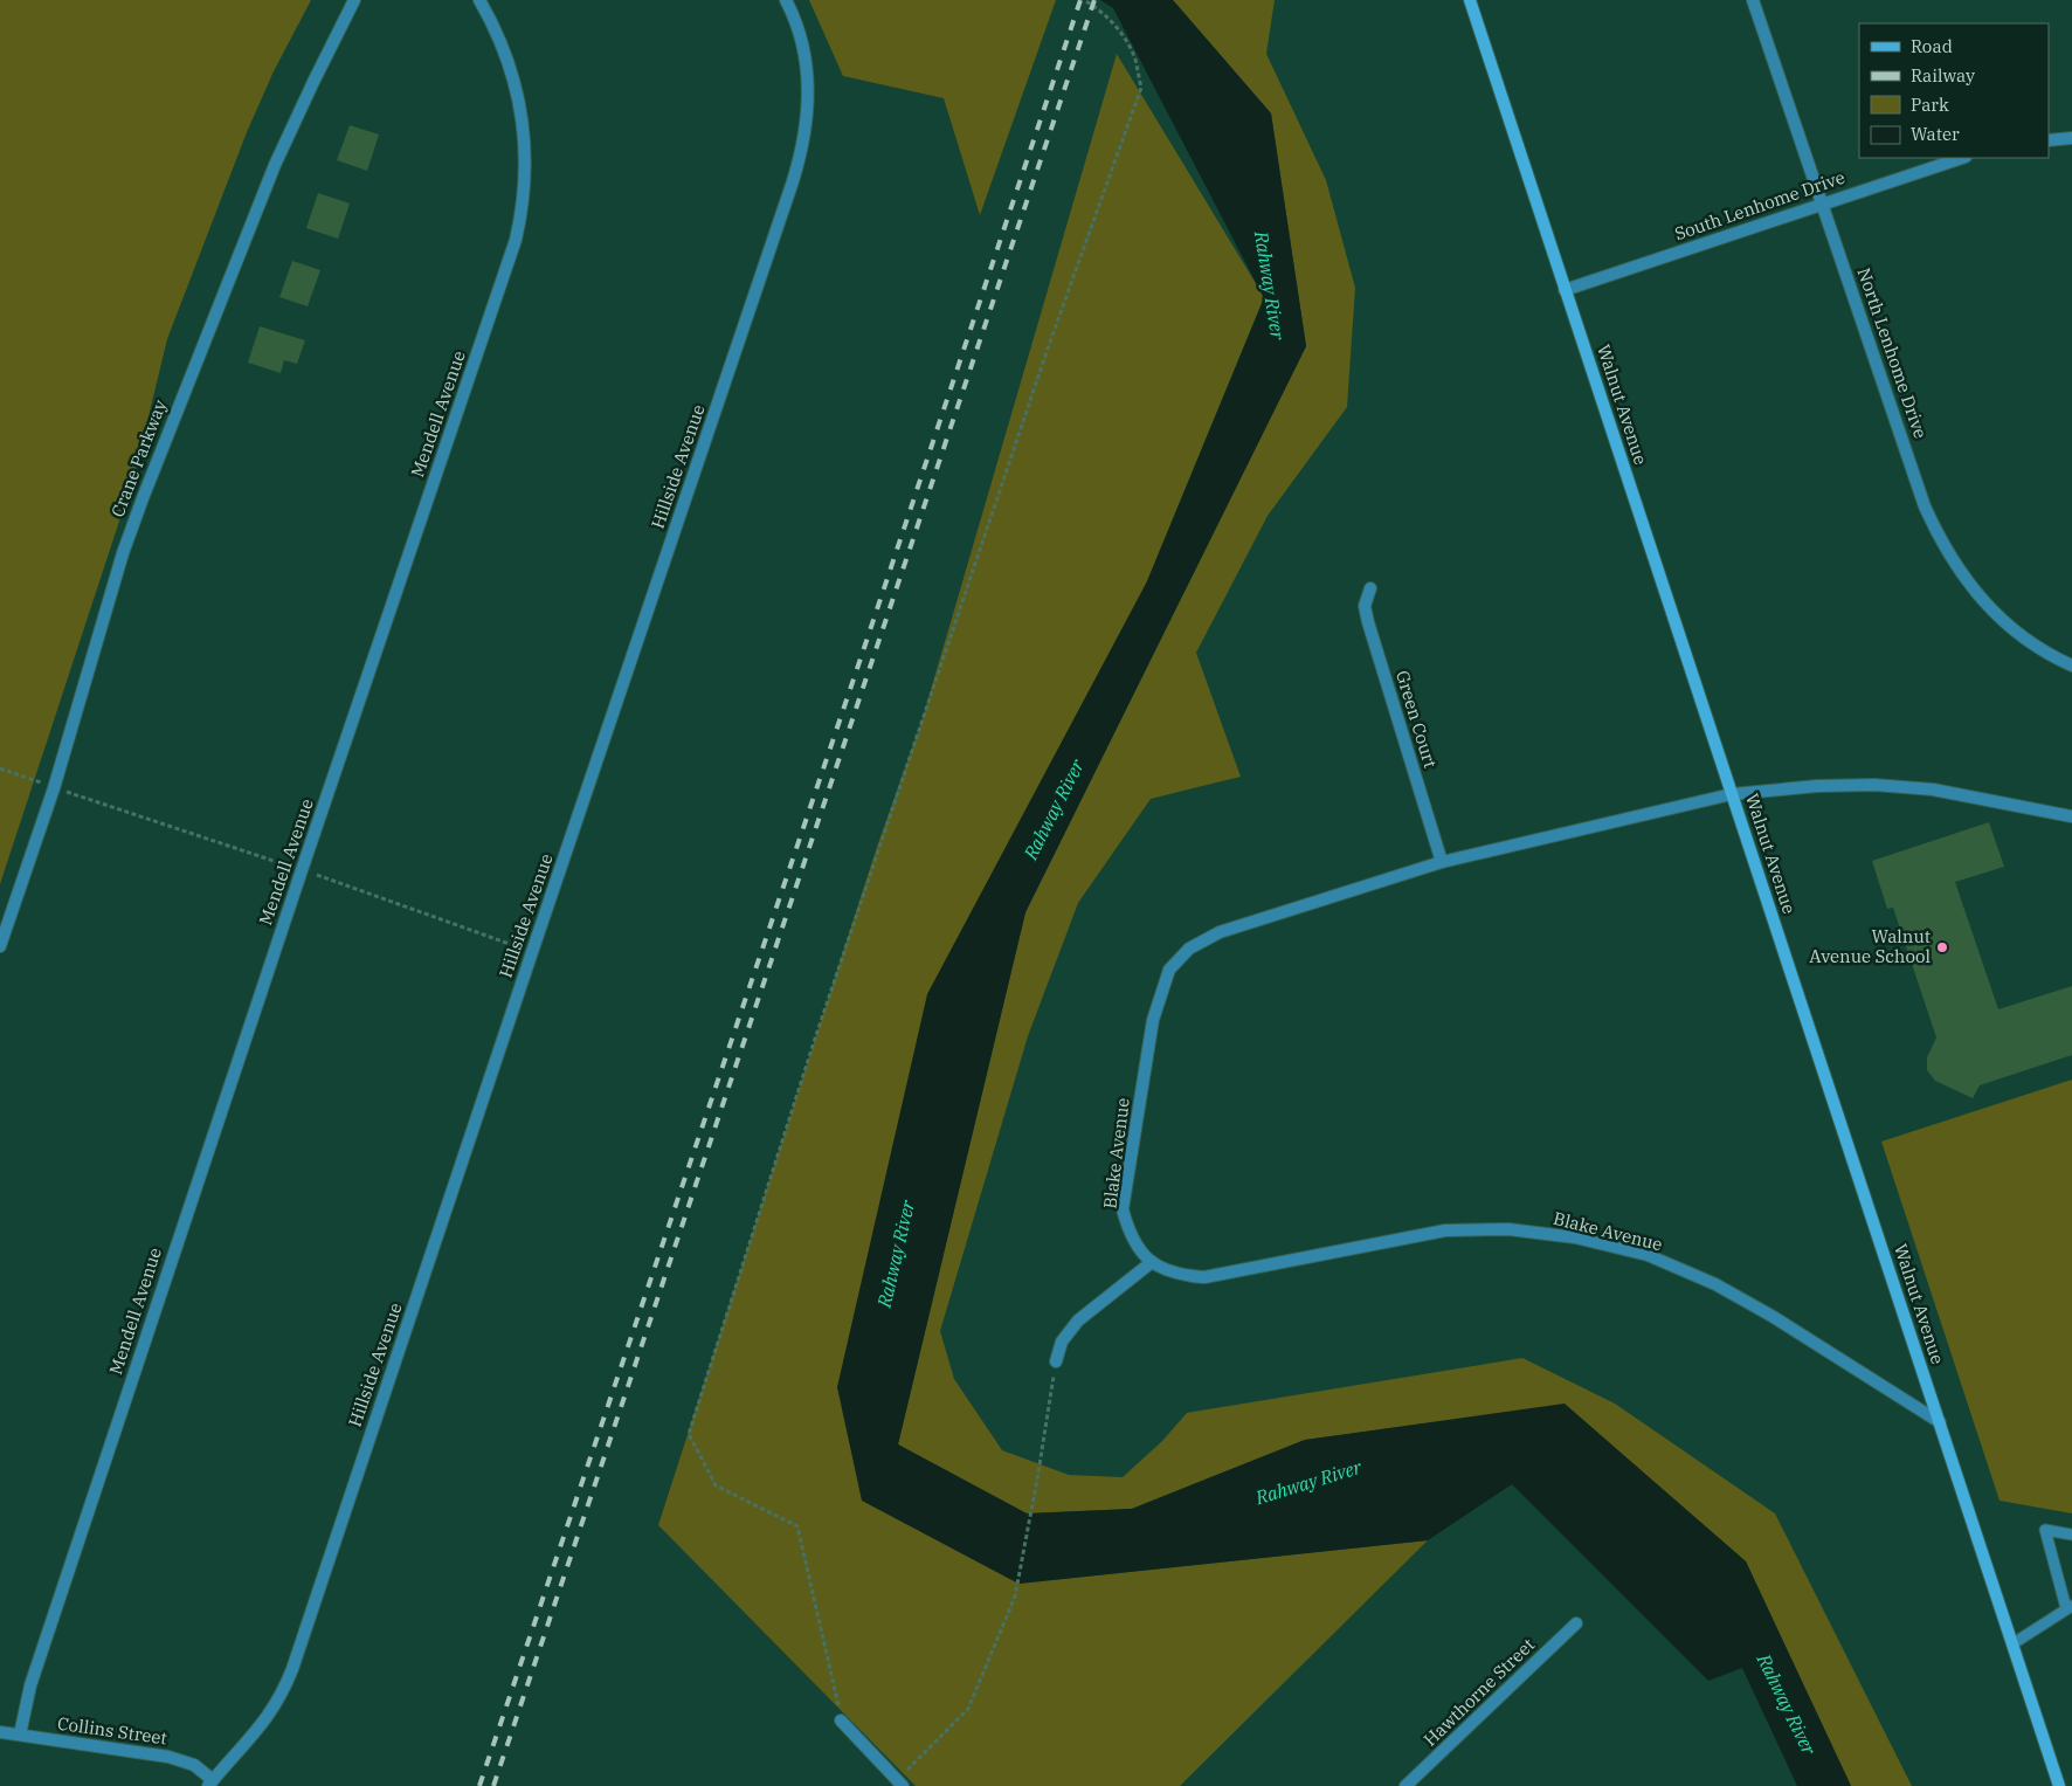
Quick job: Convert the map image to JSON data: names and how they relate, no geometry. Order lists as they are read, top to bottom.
{
  "streets": {
    "street": [
      "South Lenhome Drive",
      "North Lenhome Drive",
      "Walnut Avenue",
      "Mendell Avenue",
      "Crane Parkway",
      "Hillside Avenue",
      "Green Court",
      "Blake Avenue",
      "Hawthorne Street",
      "Collins Street"
    ]
  },
  "crossings": [
    ["South Lenhome Drive", "North Lenhome Drive"],
    ["South Lenhome Drive", "Walnut Avenue"],
    ["Walnut Avenue", "Blake Avenue"],
    ["Mendell Avenue", "Collins Street"],
    ["Hillside Avenue", "Collins Street"],
    ["Green Court", "Blake Avenue"]
  ],
  "water": ["Rahway River"],
  "places": ["Walnut Avenue School"],
  "legend": [
    "Road",
    "Railway",
    "Park",
    "Water"
  ]
}
